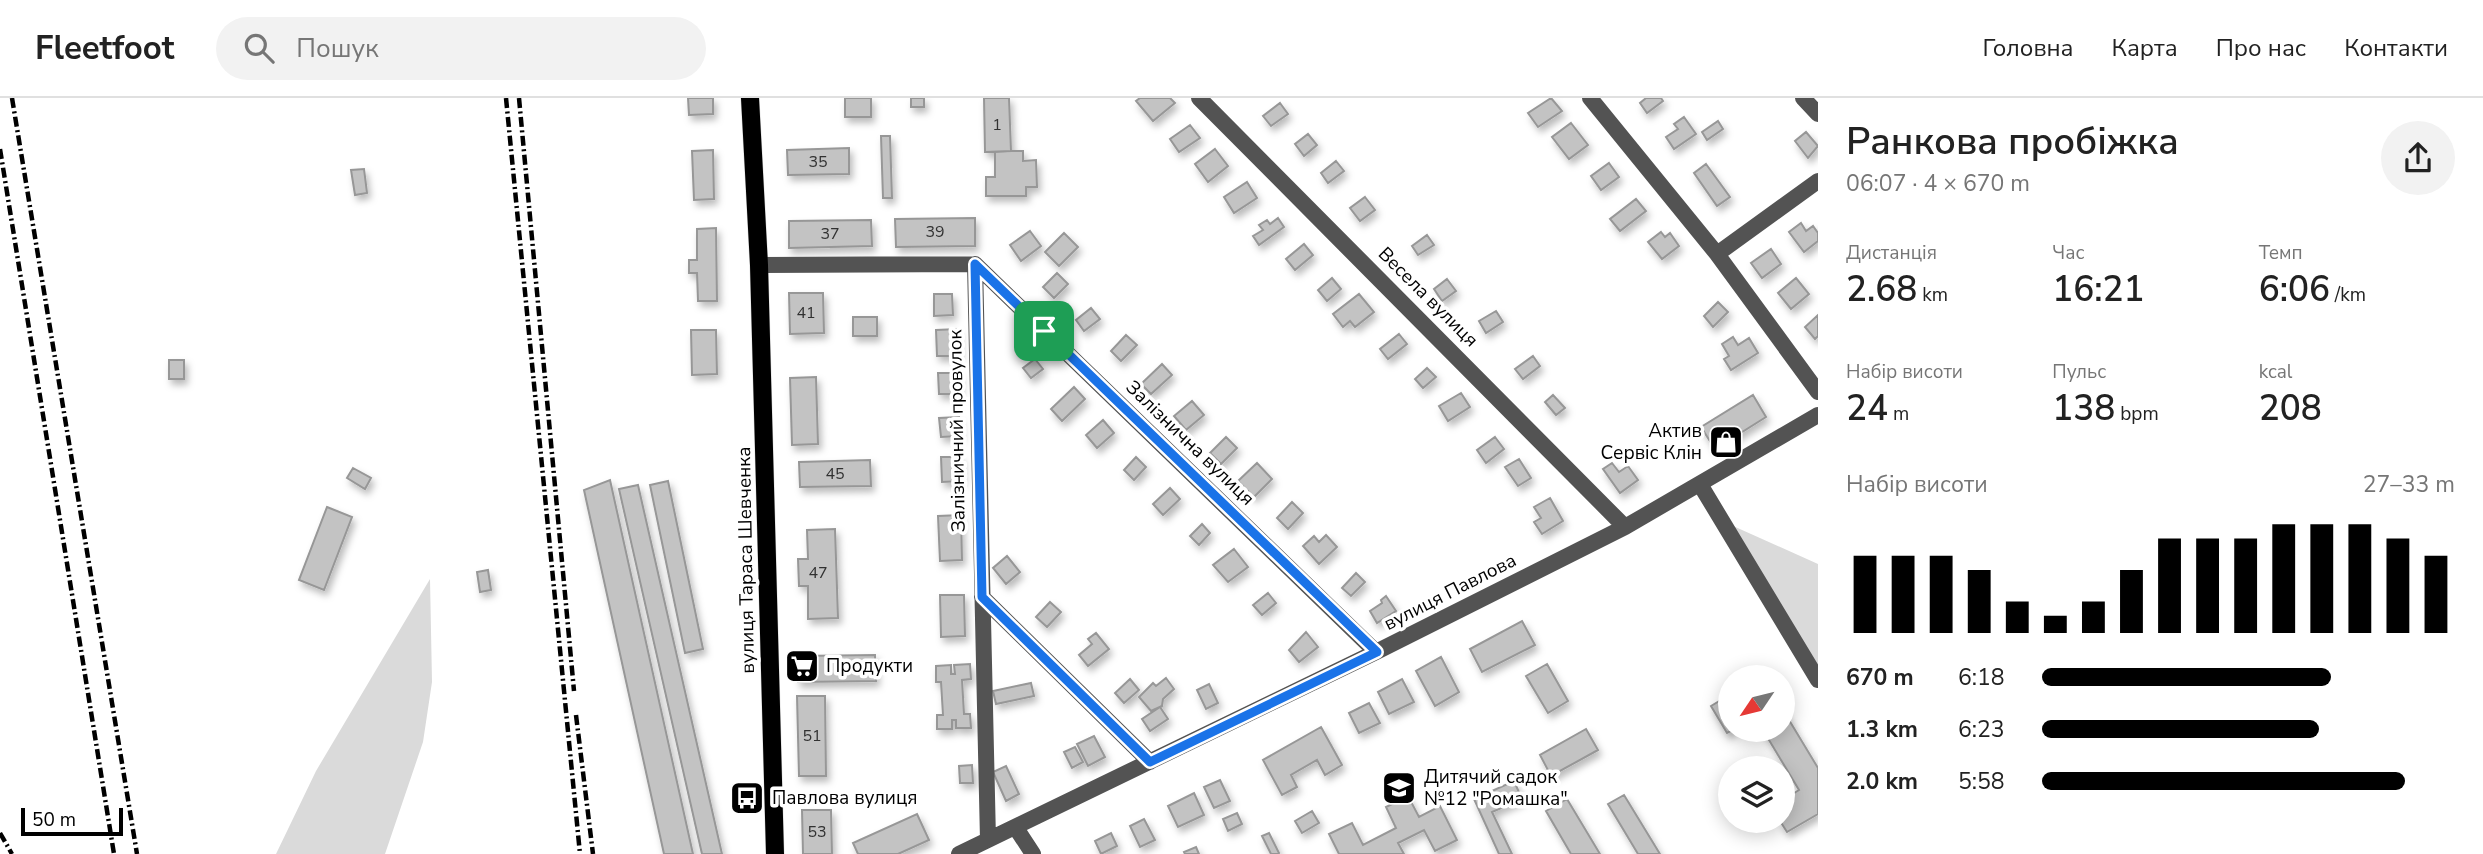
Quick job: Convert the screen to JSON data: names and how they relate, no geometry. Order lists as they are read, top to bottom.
{
  "streets": {
    "main road": ["вулиця Тараса Шевченка"],
    "street": [
      "Весела вулиця",
      "Залізничний провулок",
      "Залізнична вулиця",
      "вулиця Павлова"
    ]
  },
  "crossings": [
    ["Весела вулиця", "вулиця Павлова"],
    ["Залізничний провулок", "Залізнична вулиця"],
    ["Залізничний провулок", "вулиця Павлова"],
    ["Залізнична вулиця", "вулиця Павлова"]
  ],
  "places": {
    "shop": ["Актив Сервiс Клiн"],
    "supermarket": ["Продукти"],
    "school or university": ["Дитячий садок №12 \"Ромашка\""],
    "bus stop": ["Павлова вулиця"]
  },
  "house_numbers": [
    "1",
    "35",
    "39",
    "37",
    "41",
    "45",
    "47",
    "51",
    "53"
  ],
  "scale_bar": "50 m",
  "north": "bottom left",
  "page": {
    "header": "Fleetfoot",
    "search": "Пошук",
    "nav": [
      "Головна",
      "Карта",
      "Про нас",
      "Контакти"
    ],
    "heading": ["Ранкова пробіжка", "06:07 · 4 × 670 m"],
    "stats": [
      ["Дистанція", "2.68 km"],
      ["Час", "16:21"],
      ["Темп", "6:06 /km"],
      ["Набір висоти", "24 m"],
      ["Пульс", "138 bpm"],
      ["kcal", "208"]
    ],
    "chart": ["Набір висоти", "27–33 m"],
    "list": [
      {
        "name": "670 m",
        "note": "6:18"
      },
      {
        "name": "1.3 km",
        "note": "6:23"
      },
      {
        "name": "2.0 km",
        "note": "5:58"
      }
    ],
    "scale": "50 m"
  }
}
